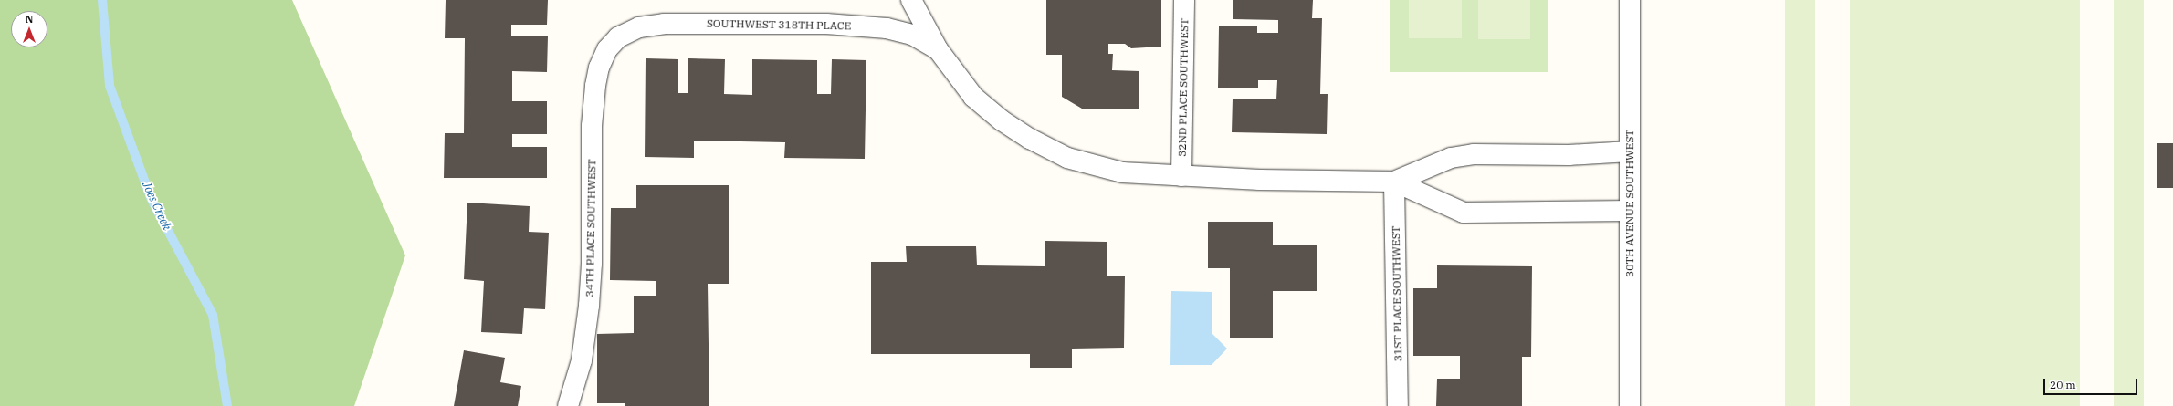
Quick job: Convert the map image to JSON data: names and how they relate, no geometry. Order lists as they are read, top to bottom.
{
  "streets": {
    "street": [
      "SOUTHWEST 318TH PLACE",
      "32ND PLACE SOUTHWEST",
      "30TH AVENUE SOUTHWEST",
      "34TH PLACE SOUTHWEST",
      "31ST PLACE SOUTHWEST"
    ]
  },
  "crossings": [
    ["SOUTHWEST 318TH PLACE", "32ND PLACE SOUTHWEST"],
    ["SOUTHWEST 318TH PLACE", "34TH PLACE SOUTHWEST"],
    ["SOUTHWEST 318TH PLACE", "31ST PLACE SOUTHWEST"]
  ],
  "water": ["Joes Creek"],
  "scale_bar": "20 m",
  "north": "top"
}
